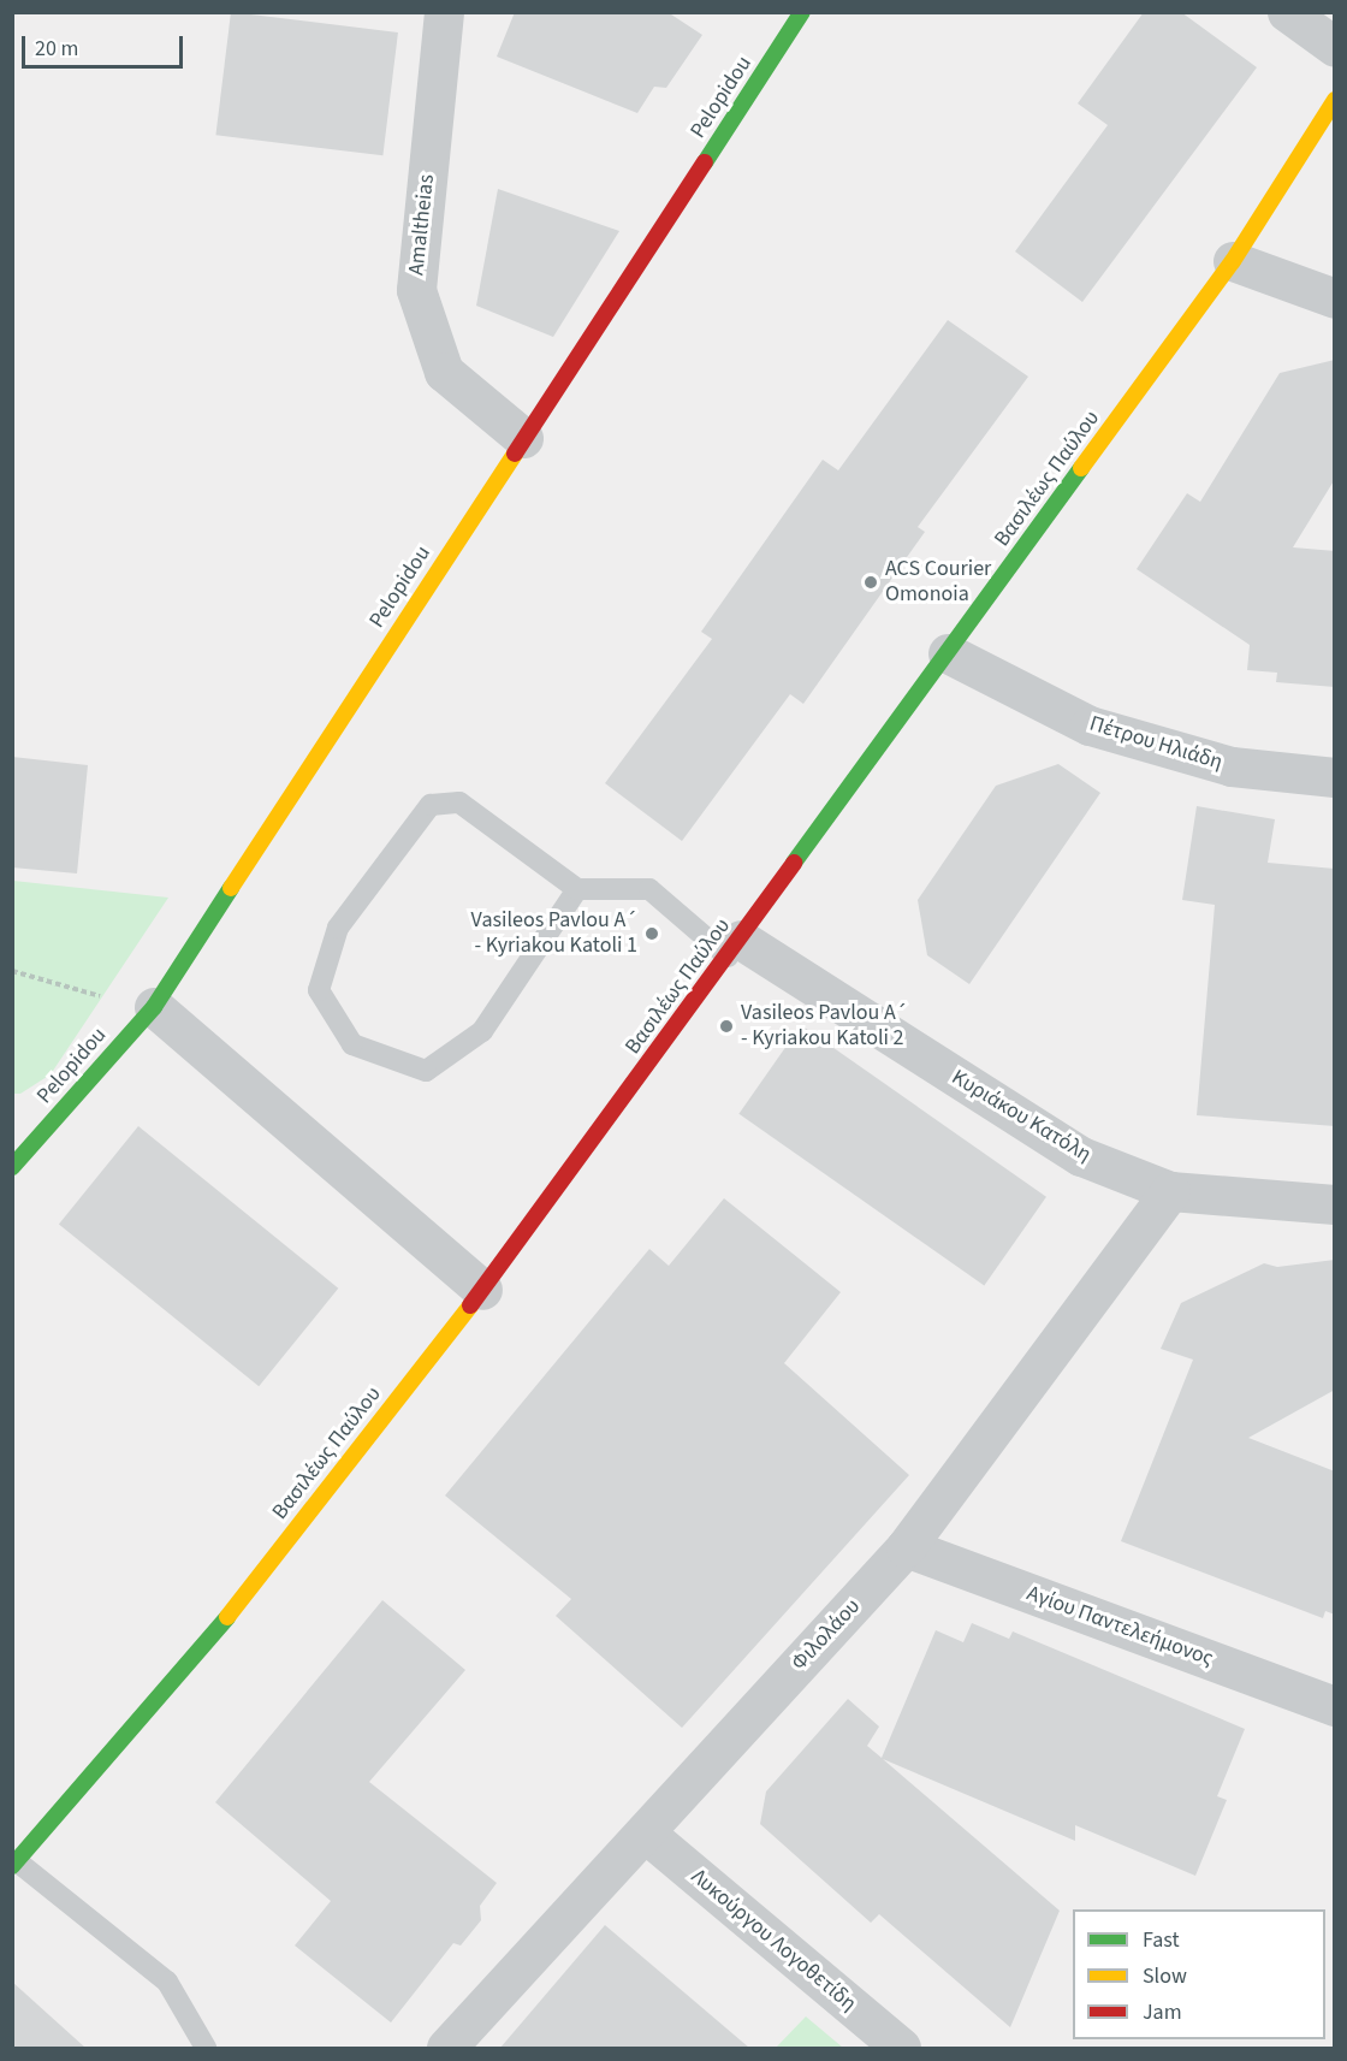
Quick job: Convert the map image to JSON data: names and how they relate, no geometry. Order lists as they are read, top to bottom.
{
  "streets": {
    "street": [
      "Pelopidou",
      "Amaltheias",
      "Βασιλέως Παύλου",
      "Πέτρου Ηλιάδη",
      "Κυριάκου Κατόλη",
      "Αγίου Παντελεήμονος",
      "Φιλολάου",
      "Λυκούργου Λογοθετίδη"
    ]
  },
  "crossings": [
    ["Pelopidou", "Amaltheias"],
    ["Βασιλέως Παύλου", "Πέτρου Ηλιάδη"],
    ["Βασιλέως Παύλου", "Κυριάκου Κατόλη"],
    ["Κυριάκου Κατόλη", "Φιλολάου"],
    ["Αγίου Παντελεήμονος", "Φιλολάου"],
    ["Φιλολάου", "Λυκούργου Λογοθετίδη"]
  ],
  "places": ["ACS Courier Omonoia", "Vasileos Pavlou A´ - Kyriakou Katoli 1", "Vasileos Pavlou A´ - Kyriakou Katoli 2"],
  "legend": ["Fast", "Slow", "Jam"],
  "scale_bar": "20 m"
}
